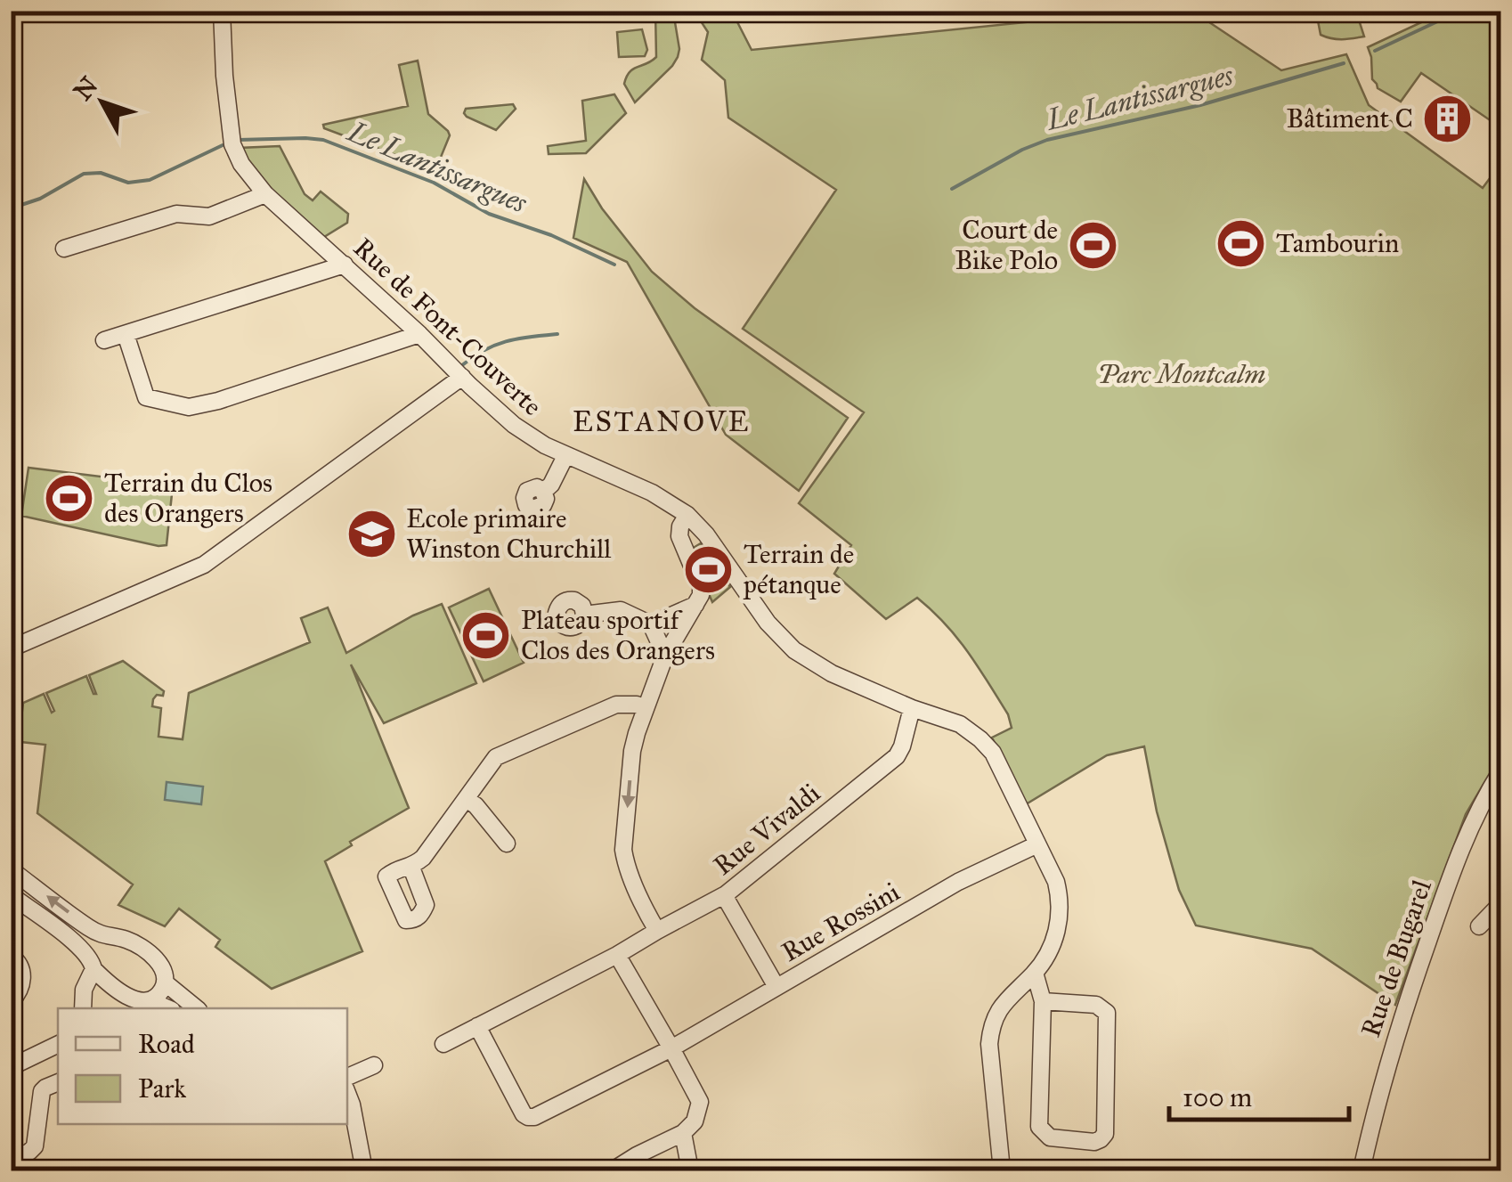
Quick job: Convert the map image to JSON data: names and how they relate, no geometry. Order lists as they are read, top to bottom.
{
  "streets": {
    "street": [
      "Rue de Font-Couverte",
      "Rue Vivaldi",
      "Rue Rossini",
      "Rue de Bugarel"
    ]
  },
  "crossings": [
    ["Rue de Font-Couverte", "Rue Vivaldi"],
    ["Rue de Font-Couverte", "Rue Rossini"],
    ["Rue Vivaldi", "Rue Rossini"]
  ],
  "districts": ["ESTANOVE"],
  "water": ["Le Lantissargues"],
  "parks": ["Parc Montcalm"],
  "places": {
    "building": ["Bâtiment C"],
    "sports": [
      "Tambourin",
      "Court de Bike Polo",
      "Terrain du Clos des Orangers",
      "Terrain de pétanque",
      "Plateau sportif Clos des Orangers"
    ],
    "school or university": ["Ecole primaire Winston Churchill"]
  },
  "legend": ["Road", "Park"],
  "scale_bar": "100 m",
  "north": "top left"
}
